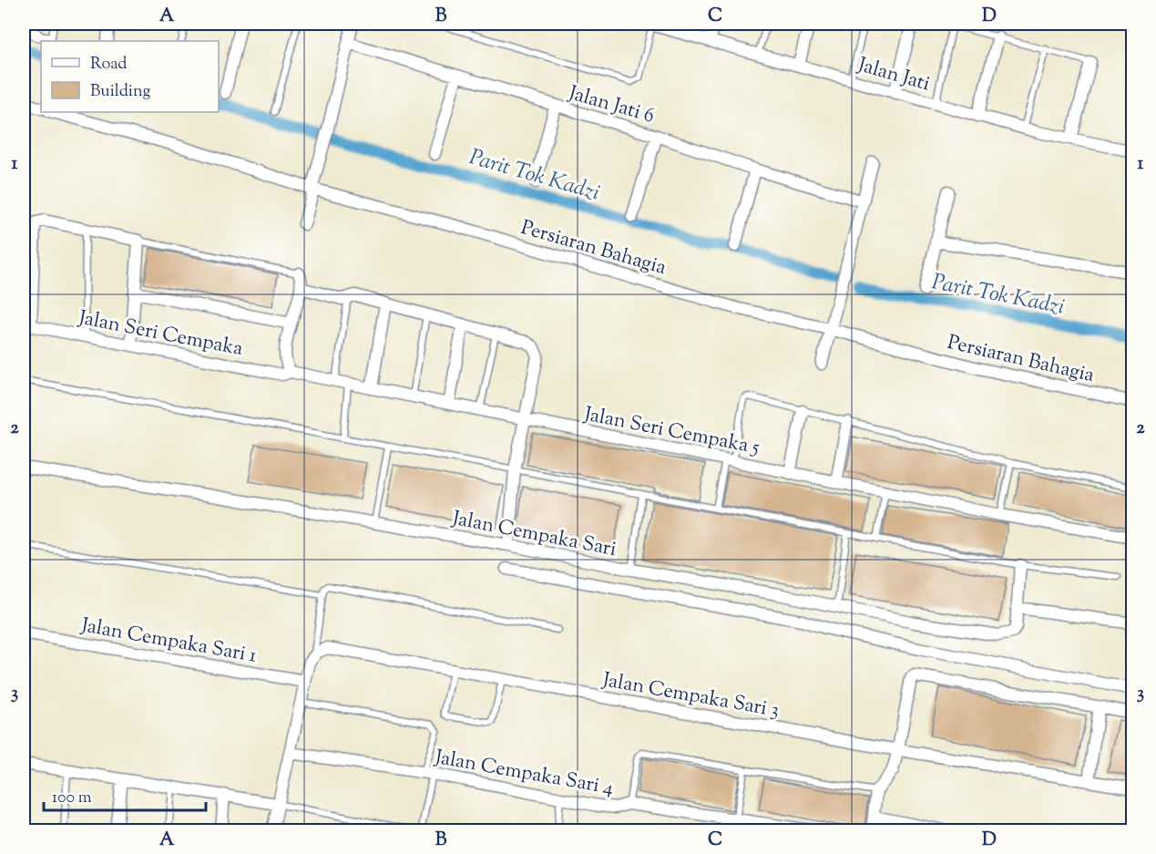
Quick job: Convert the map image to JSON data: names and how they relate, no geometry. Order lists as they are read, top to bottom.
{
  "streets": {
    "street": [
      "Jalan Jati",
      "Jalan Jati 6",
      "Persiaran Bahagia",
      "Jalan Seri Cempaka",
      "Jalan Seri Cempaka 5",
      "Jalan Cempaka Sari",
      "Jalan Cempaka Sari 1",
      "Jalan Cempaka Sari 3",
      "Jalan Cempaka Sari 4"
    ]
  },
  "crossings": [
    ["Jalan Seri Cempaka", "Jalan Seri Cempaka 5"]
  ],
  "water": ["Parit Tok Kadzi"],
  "legend": ["Road", "Building"],
  "scale_bar": "100 m",
  "grid": {
    "columns": [
      "A",
      "B",
      "C",
      "D"
    ],
    "rows": ["1", "2", "3"]
  }
}
